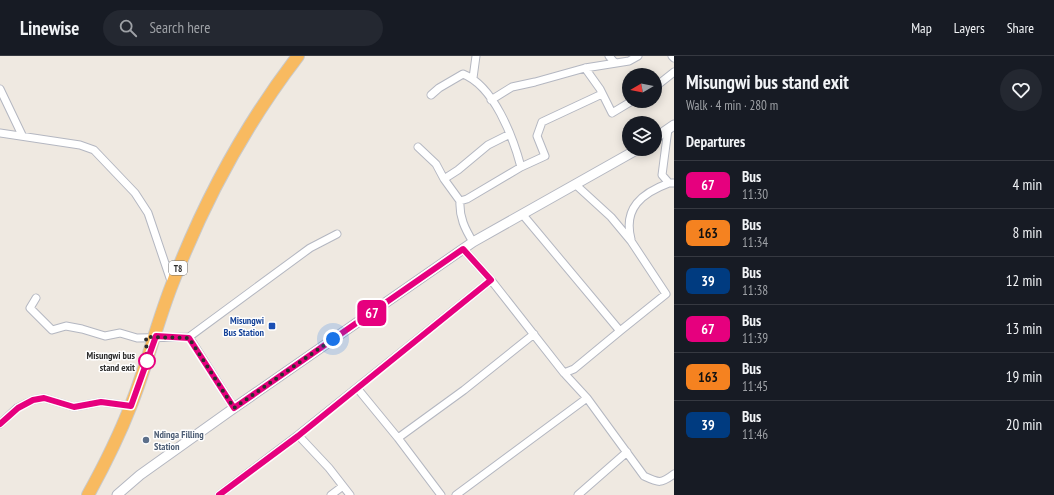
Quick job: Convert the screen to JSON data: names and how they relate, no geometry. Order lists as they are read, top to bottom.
{
  "streets": {
    "highway": ["T8"]
  },
  "places": {
    "transit": ["Misungwi Bus Station"],
    "other": ["Misungwi bus stand exit", "Ndinga Filling Station"]
  },
  "lines": ["bus line 67"],
  "north": "left",
  "page": {
    "header": "Linewise",
    "search": "Search here",
    "nav": ["Map", "Layers", "Share"],
    "on_map": "67",
    "heading": [
      ["Misungwi bus stand exit", "Walk · 4 min · 280 m"],
      "Departures"
    ],
    "list": [
      {
        "mark": "67",
        "name": "Bus",
        "note": "11:30",
        "value": "4 min"
      },
      {
        "mark": "163",
        "name": "Bus",
        "note": "11:34",
        "value": "8 min"
      },
      {
        "mark": "39",
        "name": "Bus",
        "note": "11:38",
        "value": "12 min"
      },
      {
        "mark": "67",
        "name": "Bus",
        "note": "11:39",
        "value": "13 min"
      },
      {
        "mark": "163",
        "name": "Bus",
        "note": "11:45",
        "value": "19 min"
      },
      {
        "mark": "39",
        "name": "Bus",
        "note": "11:46",
        "value": "20 min"
      }
    ]
  }
}
